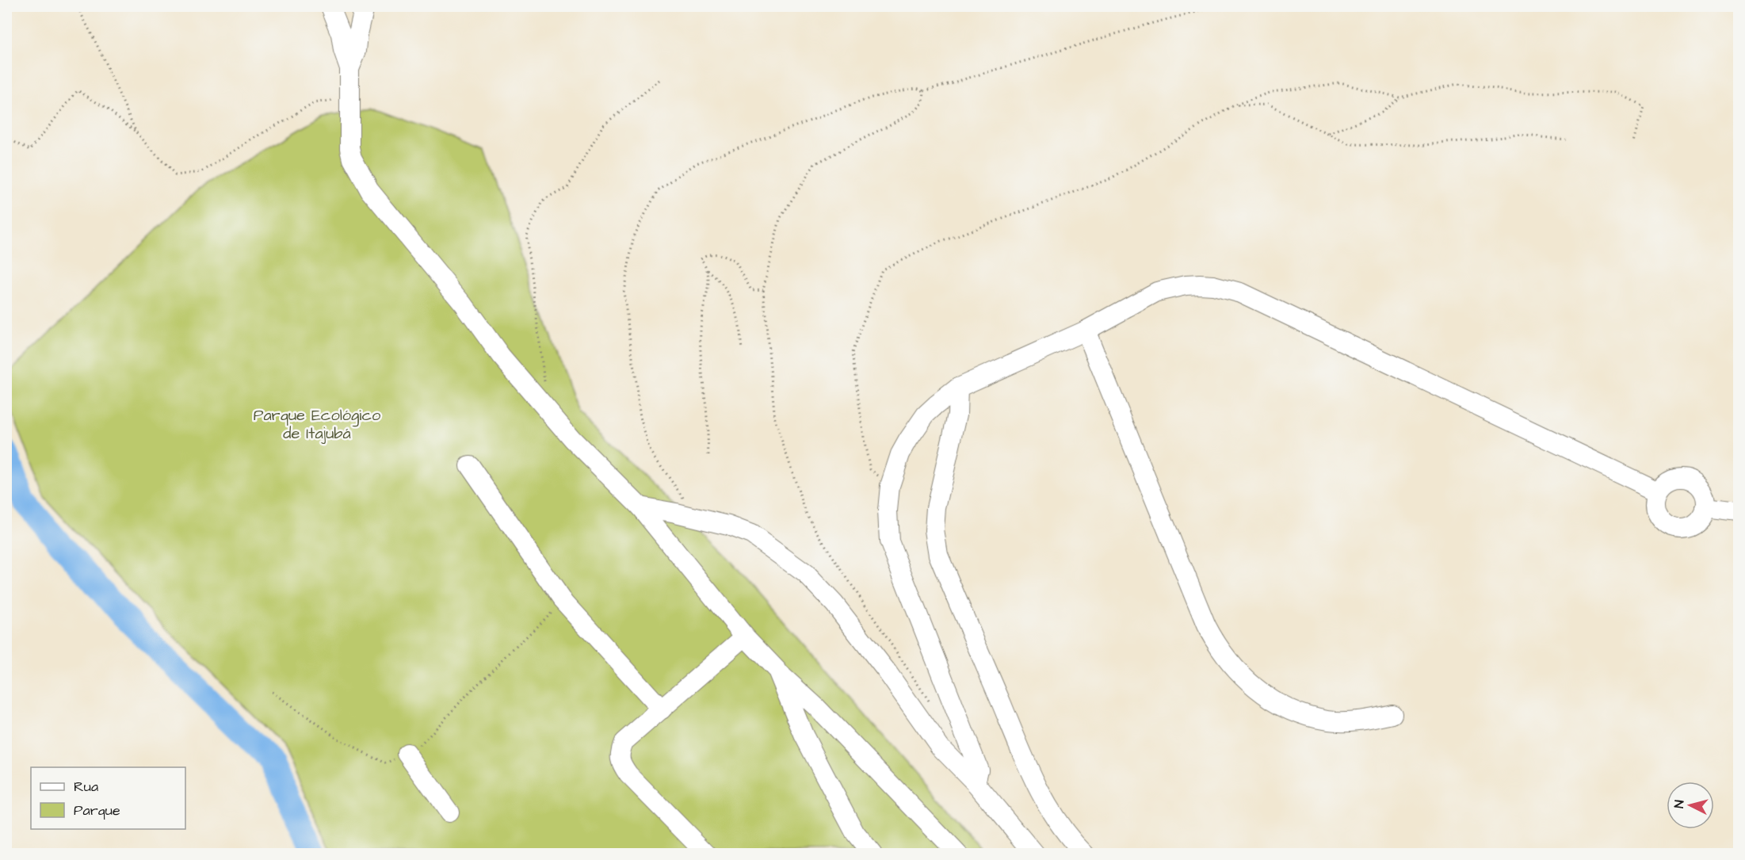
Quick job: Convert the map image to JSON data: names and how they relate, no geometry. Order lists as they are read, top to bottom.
{
  "parks": ["Parque Ecológico de Itajubá"],
  "legend": ["Rua", "Parque"],
  "north": "left"
}
